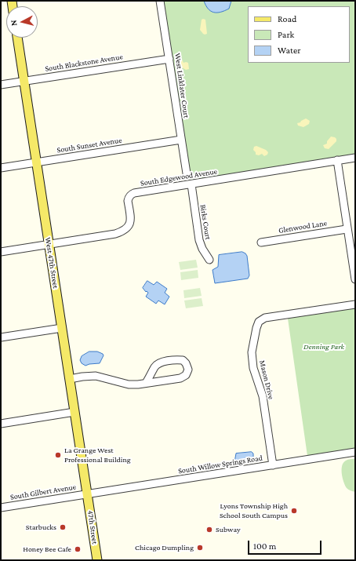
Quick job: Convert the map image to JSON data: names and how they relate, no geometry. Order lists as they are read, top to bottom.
{
  "streets": {
    "main road": ["West 47th Street", "47th Street"],
    "street": [
      "South Blackstone Avenue",
      "West Linklater Court",
      "South Sunset Avenue",
      "South Edgewood Avenue",
      "Birks Court",
      "Glenwood Lane",
      "Mason Drive",
      "South Willow Springs Road",
      "South Gilbert Avenue"
    ]
  },
  "crossings": [
    ["South Blackstone Avenue", "West Linklater Court"],
    ["South Blackstone Avenue", "West 47th Street"],
    ["West Linklater Court", "South Sunset Avenue"],
    ["South Sunset Avenue", "West 47th Street"],
    ["South Edgewood Avenue", "Birks Court"],
    ["South Edgewood Avenue", "West 47th Street"],
    ["West 47th Street", "South Willow Springs Road"],
    ["West 47th Street", "South Gilbert Avenue"],
    ["West 47th Street", "47th Street"],
    ["Mason Drive", "South Willow Springs Road"],
    ["South Willow Springs Road", "South Gilbert Avenue"],
    ["South Willow Springs Road", "47th Street"],
    ["South Gilbert Avenue", "47th Street"]
  ],
  "parks": ["Denning Park"],
  "places": [
    "La Grange West Professional Building",
    "Lyons Township High School South Campus",
    "Starbucks",
    "Subway",
    "Chicago Dumpling",
    "Honey Bee Cafe"
  ],
  "legend": ["Road", "Park", "Water"],
  "scale_bar": "100 m",
  "north": "left"
}
